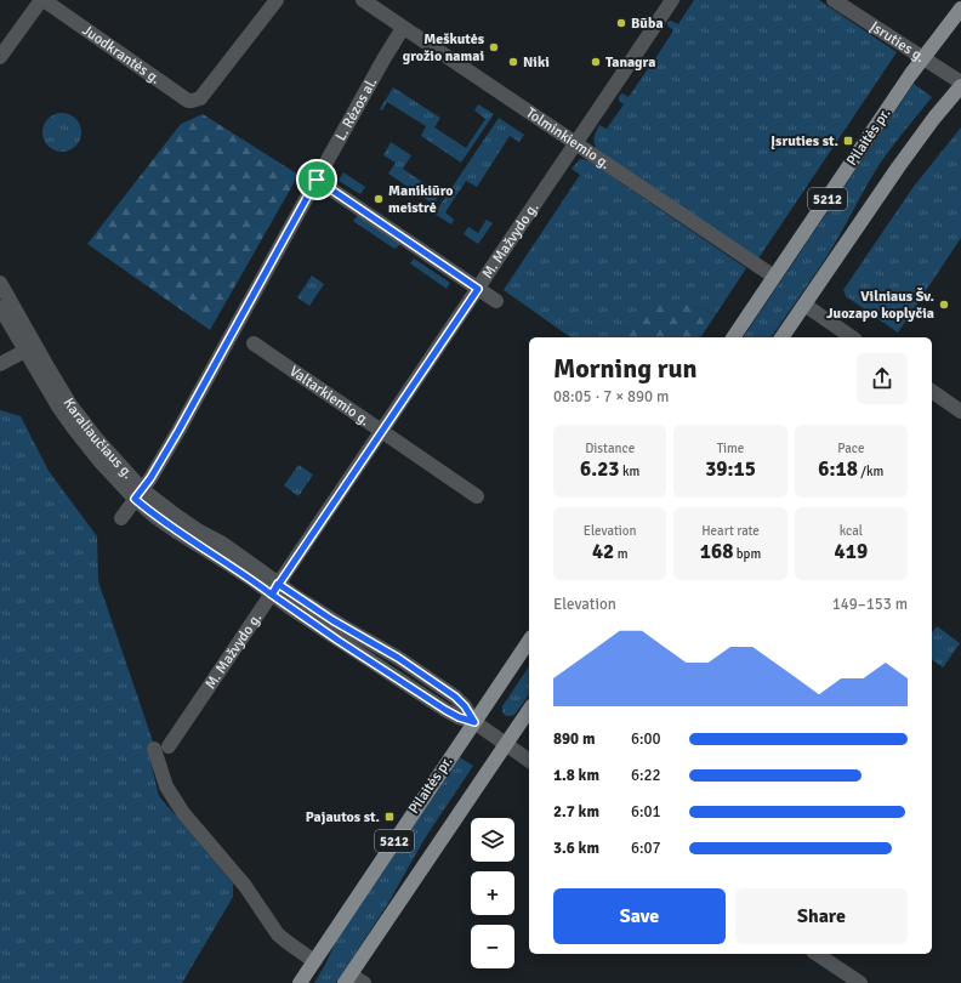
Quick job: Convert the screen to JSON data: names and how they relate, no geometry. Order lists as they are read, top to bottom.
{
  "streets": {
    "main road": ["Pilaitės pr.", "5212"],
    "street": [
      "Įsruties g.",
      "Juodkrantės g.",
      "L. Rėzos al.",
      "Tolminkiemio g.",
      "M. Mažvydo g.",
      "Valtarkiemio g.",
      "Karaliaučiaus g."
    ]
  },
  "crossings": [
    ["Įsruties g.", "Pilaitės pr."],
    ["Įsruties g.", "5212"],
    ["L. Rėzos al.", "Tolminkiemio g."],
    ["L. Rėzos al.", "Karaliaučiaus g."],
    ["Pilaitės pr.", "Tolminkiemio g."],
    ["Pilaitės pr.", "Karaliaučiaus g."],
    ["Tolminkiemio g.", "M. Mažvydo g."],
    ["5212", "Karaliaučiaus g."],
    ["M. Mažvydo g.", "Valtarkiemio g."],
    ["M. Mažvydo g.", "Karaliaučiaus g."]
  ],
  "places": {
    "other": [
      "Būba",
      "Meškutės grožio namai",
      "Niki",
      "Tanagra",
      "Manikiūro meistrė",
      "Vilniaus Šv. Juozapo koplyčia"
    ],
    "transit": ["Įsruties st.", "Pajautos st."]
  },
  "page": {
    "heading": ["Morning run", "08:05 · 7 × 890 m"],
    "stats": [
      ["Distance", "6.23 km"],
      ["Time", "39:15"],
      ["Pace", "6:18 /km"],
      ["Elevation", "42 m"],
      ["Heart rate", "168 bpm"],
      ["kcal", "419"]
    ],
    "chart": ["Elevation", "149–153 m"],
    "list": [
      {
        "name": "890 m",
        "note": "6:00"
      },
      {
        "name": "1.8 km",
        "note": "6:22"
      },
      {
        "name": "2.7 km",
        "note": "6:01"
      },
      {
        "name": "3.6 km",
        "note": "6:07"
      }
    ],
    "map_buttons": ["+", "−"],
    "buttons": ["Save", "Share"]
  }
}
